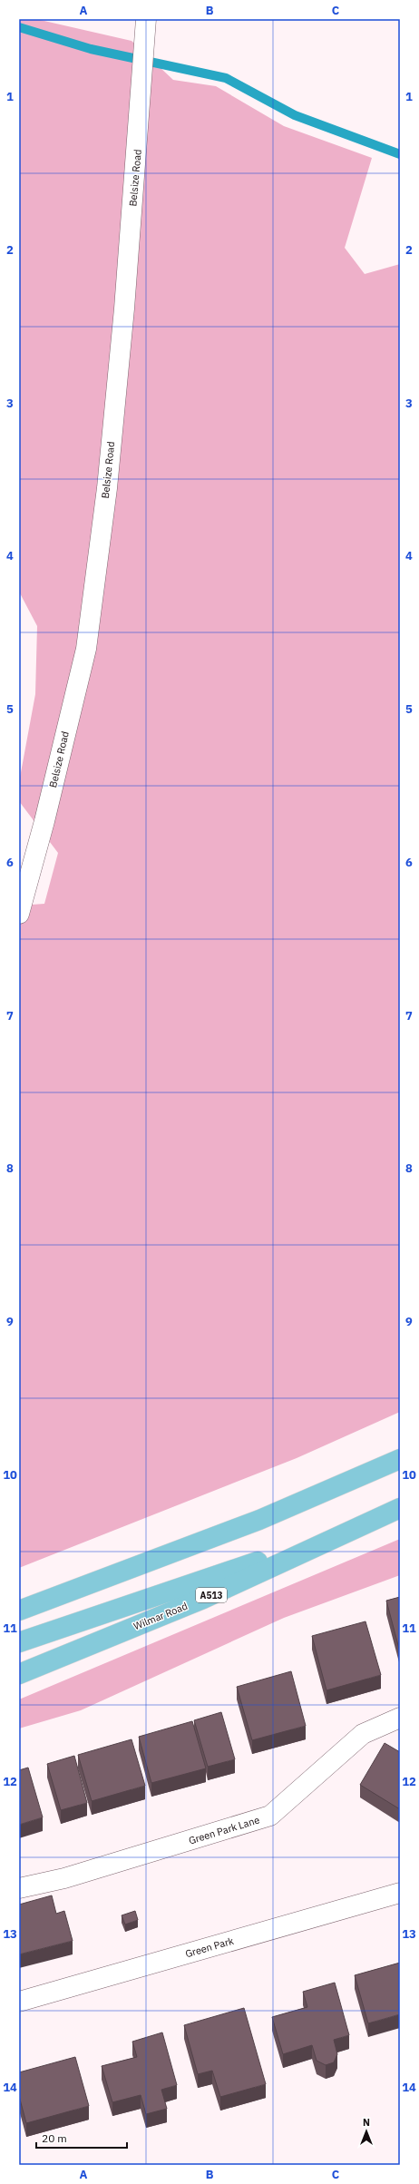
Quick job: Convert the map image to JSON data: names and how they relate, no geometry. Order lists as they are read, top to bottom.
{
  "streets": {
    "main road": ["A513", "Wilmar Road"],
    "street": ["Belsize Road", "Green Park Lane", "Green Park"]
  },
  "crossings": [
    ["A513", "Wilmar Road"]
  ],
  "scale_bar": "20 m",
  "north": "top",
  "grid": {
    "columns": ["A", "B", "C"],
    "rows": [
      "1",
      "2",
      "3",
      "4",
      "5",
      "6",
      "7",
      "8",
      "9",
      "10",
      "11",
      "12",
      "13",
      "14"
    ]
  }
}
